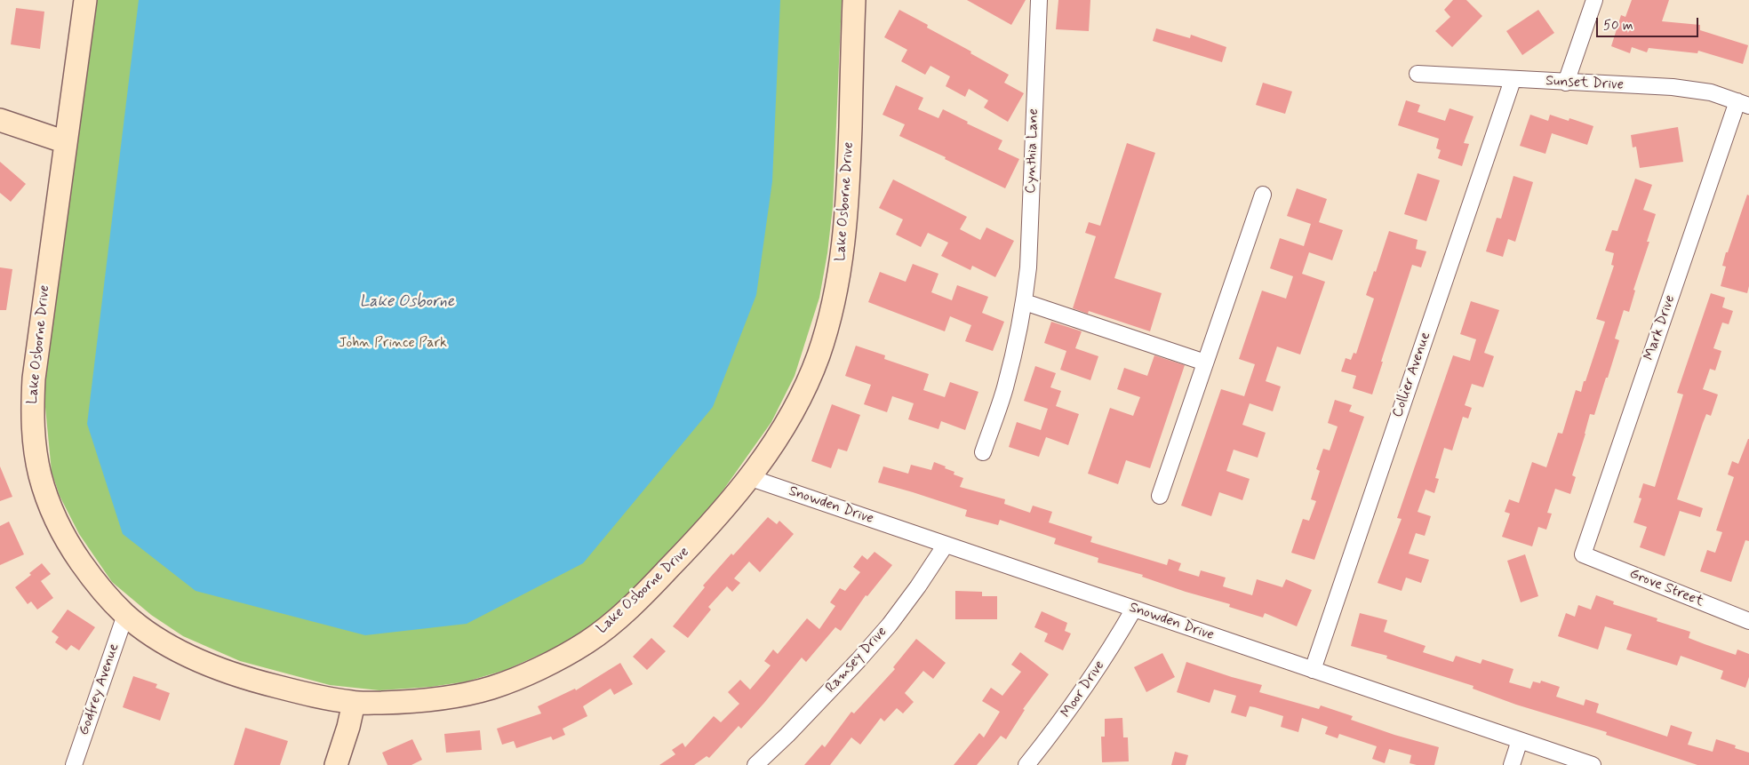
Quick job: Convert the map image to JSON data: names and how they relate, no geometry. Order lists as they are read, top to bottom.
{
  "streets": {
    "street": [
      "Sunset Drive",
      "Cynthia Lane",
      "Lake Osborne Drive",
      "Mark Drive",
      "Collier Avenue",
      "Snowden Drive",
      "Grove Street",
      "Ramsey Drive",
      "Godfrey Avenue",
      "Moor Drive"
    ]
  },
  "crossings": [
    ["Sunset Drive", "Mark Drive"],
    ["Sunset Drive", "Collier Avenue"],
    ["Lake Osborne Drive", "Snowden Drive"],
    ["Lake Osborne Drive", "Godfrey Avenue"],
    ["Mark Drive", "Grove Street"],
    ["Collier Avenue", "Snowden Drive"],
    ["Snowden Drive", "Ramsey Drive"],
    ["Snowden Drive", "Moor Drive"]
  ],
  "water": ["Lake Osborne"],
  "parks": ["John Prince Park"],
  "scale_bar": "50 m"
}
